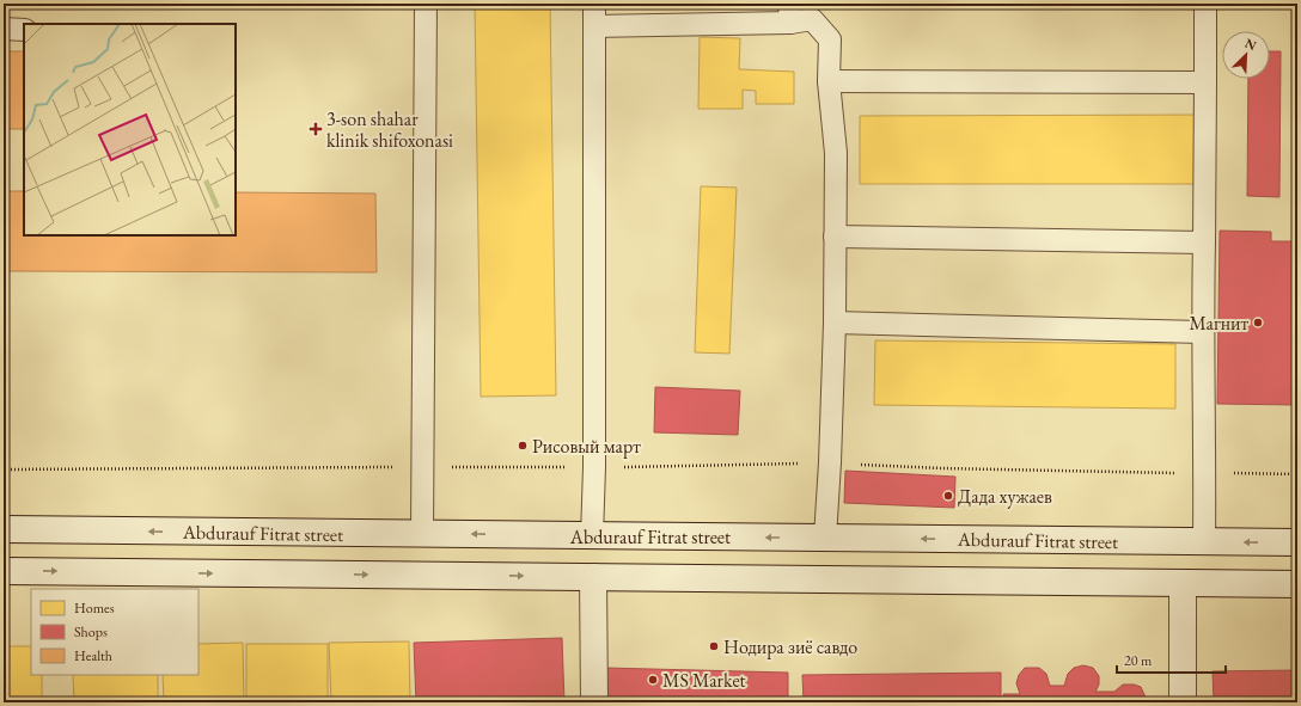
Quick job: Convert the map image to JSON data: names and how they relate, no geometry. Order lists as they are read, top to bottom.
{
  "streets": {
    "main road": ["Abdurauf Fitrat street"]
  },
  "places": {
    "health": ["3-son shahar klinik shifoxonasi"],
    "other": [
      "Магнит",
      "Рисовый март",
      "Дада хужаев",
      "Нодира зиё савдо",
      "MS Market"
    ]
  },
  "legend": ["Homes", "Shops", "Health"],
  "scale_bar": "20 m",
  "north": "top right"
}
